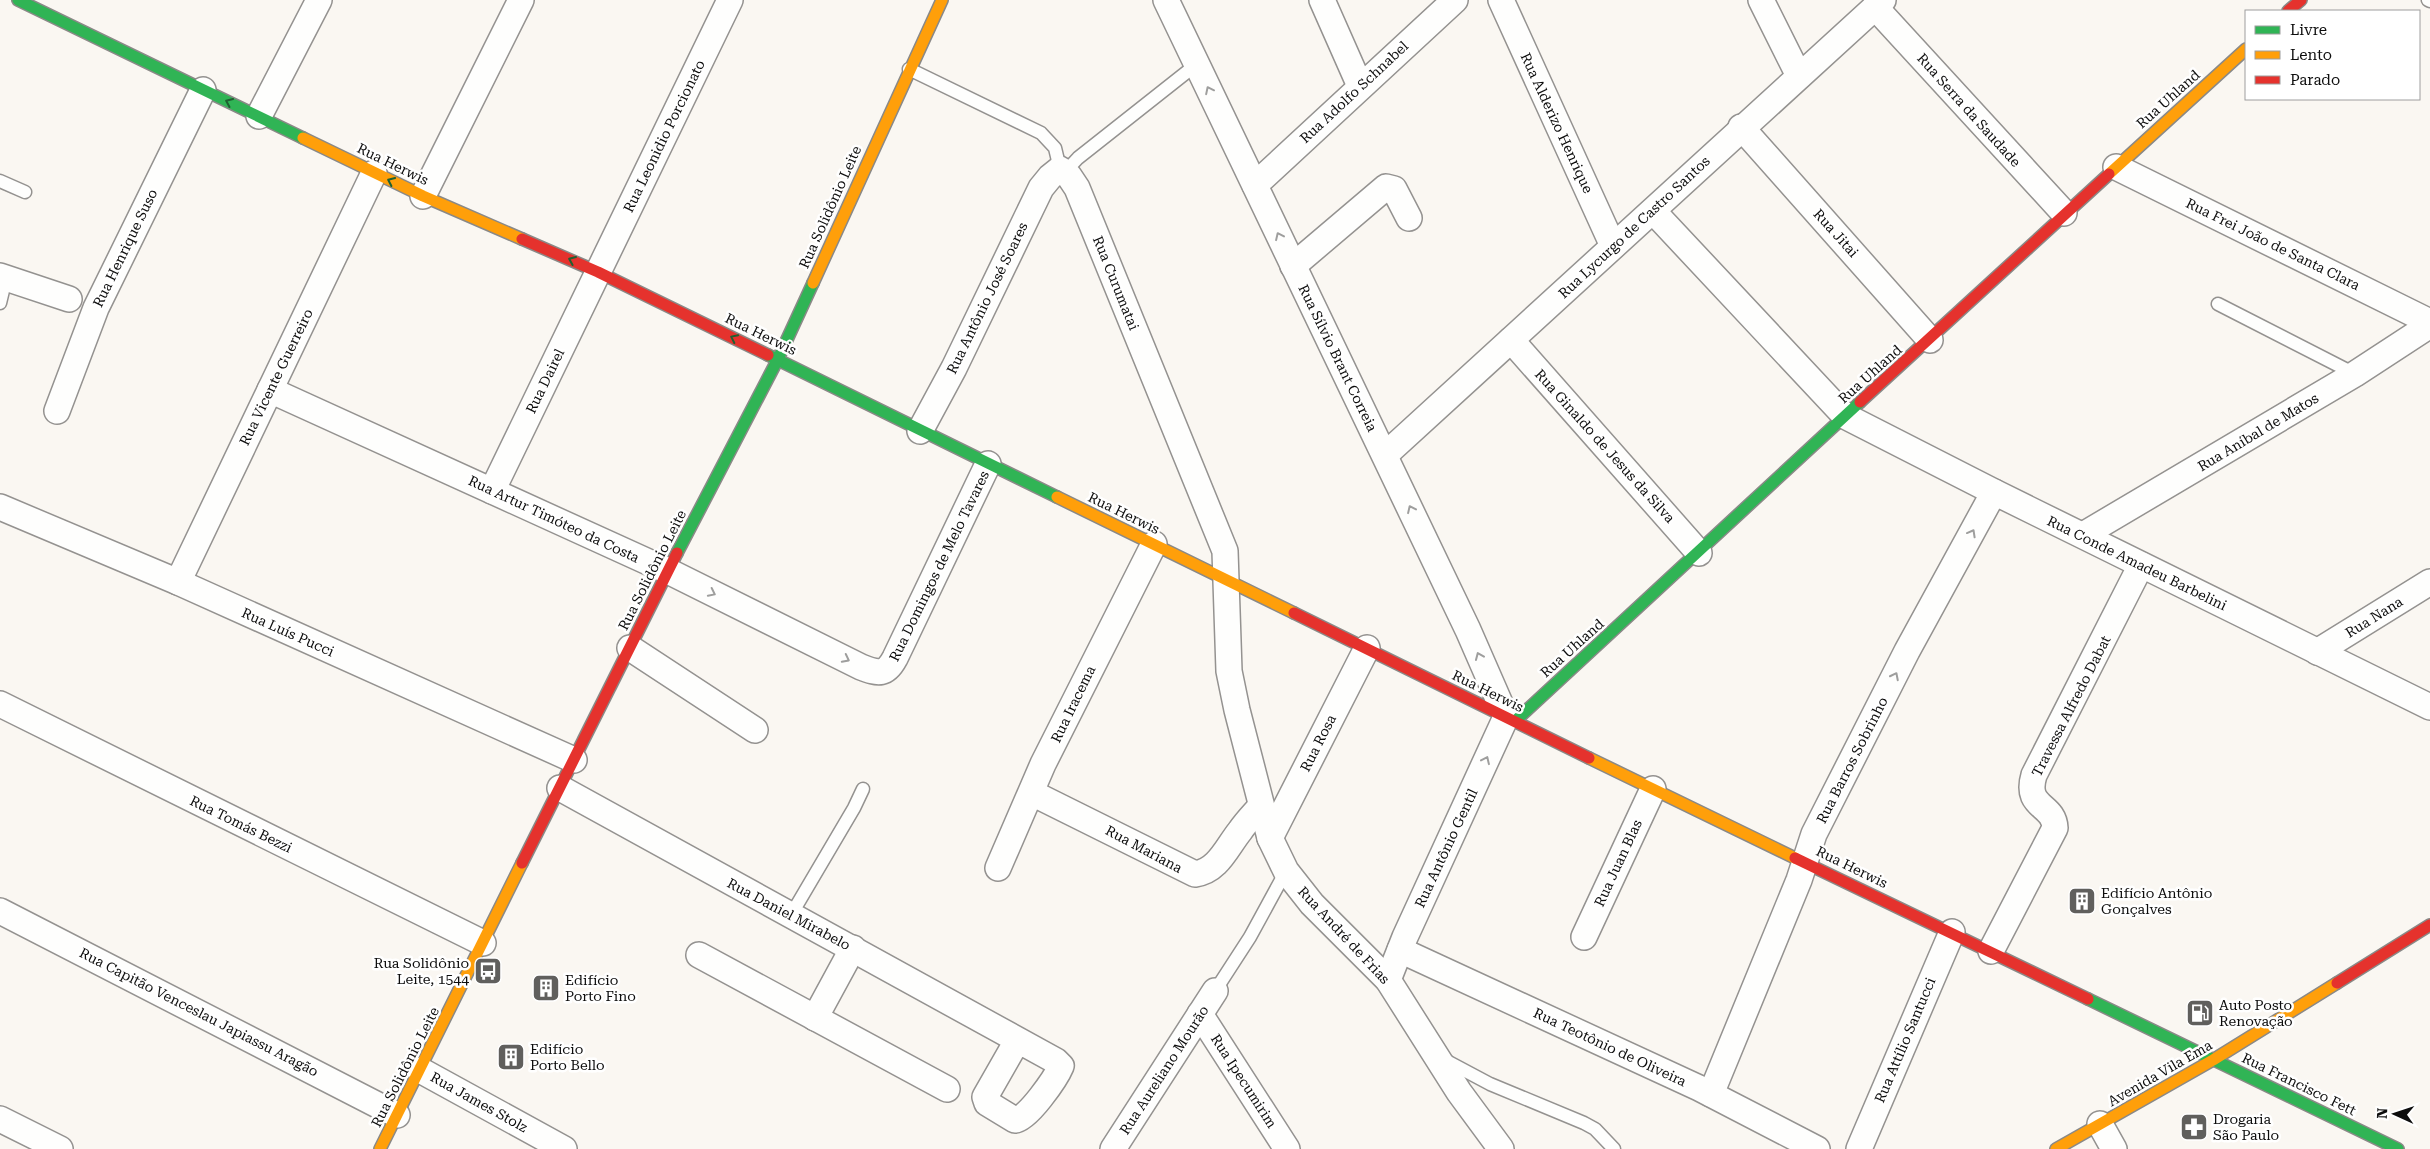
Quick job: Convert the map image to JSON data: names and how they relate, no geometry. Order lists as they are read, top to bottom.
{
  "streets": {
    "main road": [
      "Rua Uhland",
      "Rua Herwis",
      "Rua Solidônio Leite",
      "Avenida Vila Ema",
      "Rua Francisco Fett"
    ],
    "street": [
      "Rua Adolfo Schnabel",
      "Rua Serra da Saudade",
      "Rua Alderizo Henrique",
      "Rua Leonidio Porcionato",
      "Rua Lycurgo de Castro Santos",
      "Rua Jitai",
      "Rua Frei João de Santa Clara",
      "Rua Henrique Suso",
      "Rua Curumatai",
      "Rua Antônio José Soares",
      "Rua Sílvio Brant Correia",
      "Rua Vicente Guerreiro",
      "Rua Dairel",
      "Rua Aníbal de Matos",
      "Rua Ginaldo de Jesus da Silva",
      "Rua Artur Timóteo da Costa",
      "Rua Conde Amadeu Barbelini",
      "Rua Domingos de Melo Tavares",
      "Rua Nana",
      "Rua Luís Pucci",
      "Rua Iracema",
      "Travessa Alfredo Dabat",
      "Rua Rosa",
      "Rua Barros Sobrinho",
      "Rua Tomás Bezzi",
      "Rua Antônio Gentil",
      "Rua Mariana",
      "Rua Juan Blas",
      "Rua Daniel Mirabelo",
      "Rua André de Frias",
      "Rua Capitão Venceslau Japiassu Aragão",
      "Rua Attílio Santucci",
      "Rua Teotônio de Oliveira",
      "Rua Aureliano Mourão",
      "Rua Ipecumirim",
      "Rua James Stolz"
    ]
  },
  "crossings": [
    ["Rua Adolfo Schnabel", "Rua Sílvio Brant Correia"],
    ["Rua Uhland", "Rua Serra da Saudade"],
    ["Rua Uhland", "Rua Herwis"],
    ["Rua Uhland", "Rua Jitai"],
    ["Rua Uhland", "Rua Frei João de Santa Clara"],
    ["Rua Uhland", "Rua Sílvio Brant Correia"],
    ["Rua Uhland", "Rua Ginaldo de Jesus da Silva"],
    ["Rua Uhland", "Rua Conde Amadeu Barbelini"],
    ["Rua Uhland", "Rua Antônio Gentil"],
    ["Rua Serra da Saudade", "Rua Lycurgo de Castro Santos"],
    ["Rua Alderizo Henrique", "Rua Lycurgo de Castro Santos"],
    ["Rua Leonidio Porcionato", "Rua Herwis"],
    ["Rua Leonidio Porcionato", "Rua Dairel"],
    ["Rua Herwis", "Rua Solidônio Leite"],
    ["Rua Herwis", "Rua Henrique Suso"],
    ["Rua Herwis", "Rua Curumatai"],
    ["Rua Herwis", "Rua Antônio José Soares"],
    ["Rua Herwis", "Rua Sílvio Brant Correia"],
    ["Rua Herwis", "Rua Vicente Guerreiro"],
    ["Rua Herwis", "Rua Dairel"],
    ["Rua Herwis", "Rua Domingos de Melo Tavares"],
    ["Rua Herwis", "Rua Iracema"],
    ["Rua Herwis", "Travessa Alfredo Dabat"],
    ["Rua Herwis", "Rua Rosa"],
    ["Rua Herwis", "Rua Barros Sobrinho"],
    ["Rua Herwis", "Rua Antônio Gentil"],
    ["Rua Herwis", "Rua Juan Blas"],
    ["Rua Herwis", "Rua André de Frias"],
    ["Rua Herwis", "Rua Attílio Santucci"],
    ["Rua Herwis", "Avenida Vila Ema"],
    ["Rua Herwis", "Rua Francisco Fett"],
    ["Rua Solidônio Leite", "Rua Curumatai"],
    ["Rua Solidônio Leite", "Rua Artur Timóteo da Costa"],
    ["Rua Solidônio Leite", "Rua Luís Pucci"],
    ["Rua Solidônio Leite", "Rua Tomás Bezzi"],
    ["Rua Solidônio Leite", "Rua Daniel Mirabelo"],
    ["Rua Solidônio Leite", "Rua Capitão Venceslau Japiassu Aragão"],
    ["Rua Solidônio Leite", "Rua James Stolz"],
    ["Rua Lycurgo de Castro Santos", "Rua Jitai"],
    ["Rua Lycurgo de Castro Santos", "Rua Sílvio Brant Correia"],
    ["Rua Lycurgo de Castro Santos", "Rua Ginaldo de Jesus da Silva"],
    ["Rua Lycurgo de Castro Santos", "Rua Conde Amadeu Barbelini"],
    ["Rua Frei João de Santa Clara", "Rua Aníbal de Matos"],
    ["Rua Curumatai", "Rua Antônio José Soares"],
    ["Rua Curumatai", "Rua André de Frias"],
    ["Rua Antônio José Soares", "Rua Sílvio Brant Correia"],
    ["Rua Sílvio Brant Correia", "Rua Antônio Gentil"],
    ["Rua Vicente Guerreiro", "Rua Artur Timóteo da Costa"],
    ["Rua Vicente Guerreiro", "Rua Luís Pucci"],
    ["Rua Dairel", "Rua Artur Timóteo da Costa"],
    ["Rua Aníbal de Matos", "Rua Conde Amadeu Barbelini"],
    ["Rua Artur Timóteo da Costa", "Rua Domingos de Melo Tavares"],
    ["Rua Conde Amadeu Barbelini", "Rua Nana"],
    ["Rua Conde Amadeu Barbelini", "Travessa Alfredo Dabat"],
    ["Rua Conde Amadeu Barbelini", "Rua Barros Sobrinho"],
    ["Rua Iracema", "Rua Mariana"],
    ["Rua Rosa", "Rua André de Frias"],
    ["Rua Barros Sobrinho", "Rua Teotônio de Oliveira"],
    ["Rua Antônio Gentil", "Rua André de Frias"],
    ["Rua Antônio Gentil", "Rua Teotônio de Oliveira"],
    ["Rua Mariana", "Rua André de Frias"],
    ["Rua Aureliano Mourão", "Rua Ipecumirim"],
    ["Avenida Vila Ema", "Rua Francisco Fett"]
  ],
  "one_way": ["Rua Sílvio Brant Correia", "Rua Barros Sobrinho", "Rua Antônio Gentil"],
  "places": {
    "building": ["Edifício Antônio Gonçalves", "Edifício Porto Fino", "Edifício Porto Bello"],
    "bus stop": ["Rua Solidônio Leite, 1544"],
    "fuel station": ["Auto Posto Renovação"],
    "pharmacy": ["Drogaria São Paulo"]
  },
  "legend": ["Livre", "Lento", "Parado"],
  "north": "left"
}
